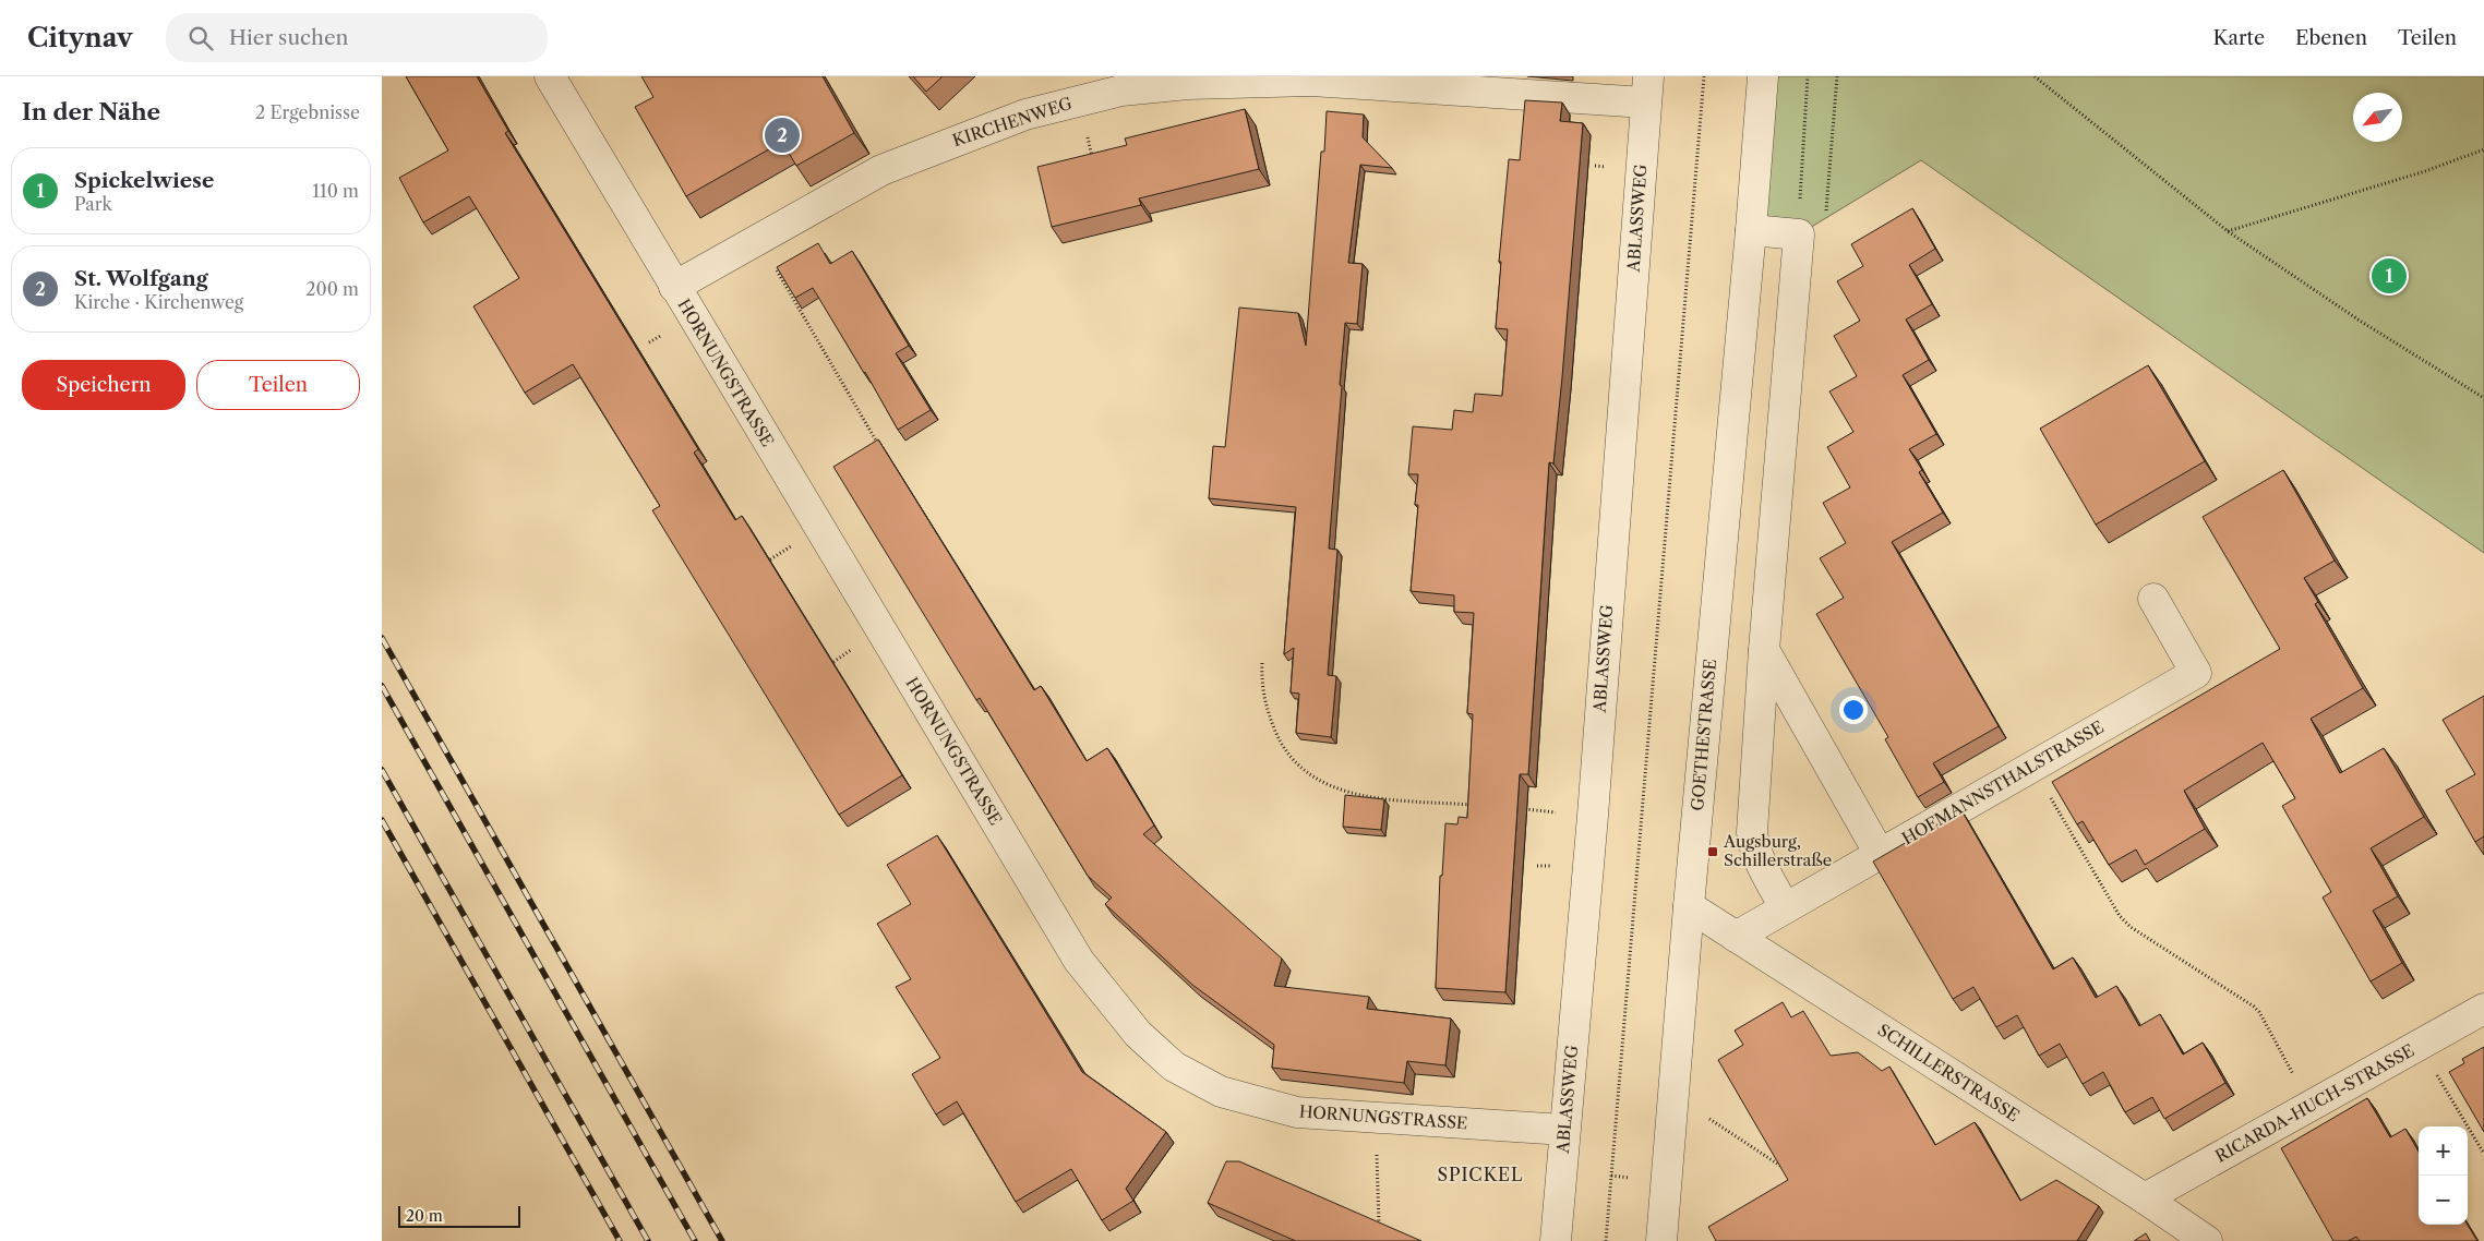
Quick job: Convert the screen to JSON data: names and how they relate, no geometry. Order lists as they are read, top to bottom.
{
  "streets": {
    "street": [
      "KIRCHENWEG",
      "ABLASSWEG",
      "HORNUNGSTRASSE",
      "GOETHESTRASSE",
      "HOFMANNSTHALSTRASSE",
      "SCHILLERSTRASSE",
      "RICARDA-HUCH-STRASSE"
    ]
  },
  "crossings": [
    ["KIRCHENWEG", "ABLASSWEG"],
    ["KIRCHENWEG", "HORNUNGSTRASSE"],
    ["ABLASSWEG", "HORNUNGSTRASSE"],
    ["GOETHESTRASSE", "SCHILLERSTRASSE"],
    ["HOFMANNSTHALSTRASSE", "SCHILLERSTRASSE"],
    ["SCHILLERSTRASSE", "RICARDA-HUCH-STRASSE"]
  ],
  "districts": ["SPICKEL"],
  "places": {
    "transit": ["Augsburg, Schillerstraße"]
  },
  "scale_bar": "20 m",
  "north": "bottom left",
  "page": {
    "header": "Citynav",
    "search": "Hier suchen",
    "nav": ["Karte", "Ebenen", "Teilen"],
    "heading": ["In der Nähe", "2 Ergebnisse"],
    "pins": ["2", "1"],
    "list": [
      {
        "mark": "1",
        "name": "Spickelwiese",
        "note": "Park",
        "value": "110 m"
      },
      {
        "mark": "2",
        "name": "St. Wolfgang",
        "note": "Kirche · Kirchenweg",
        "value": "200 m"
      }
    ],
    "buttons": ["Speichern", "Teilen"],
    "map_buttons": ["+", "−"],
    "scale": "20 m"
  }
}
